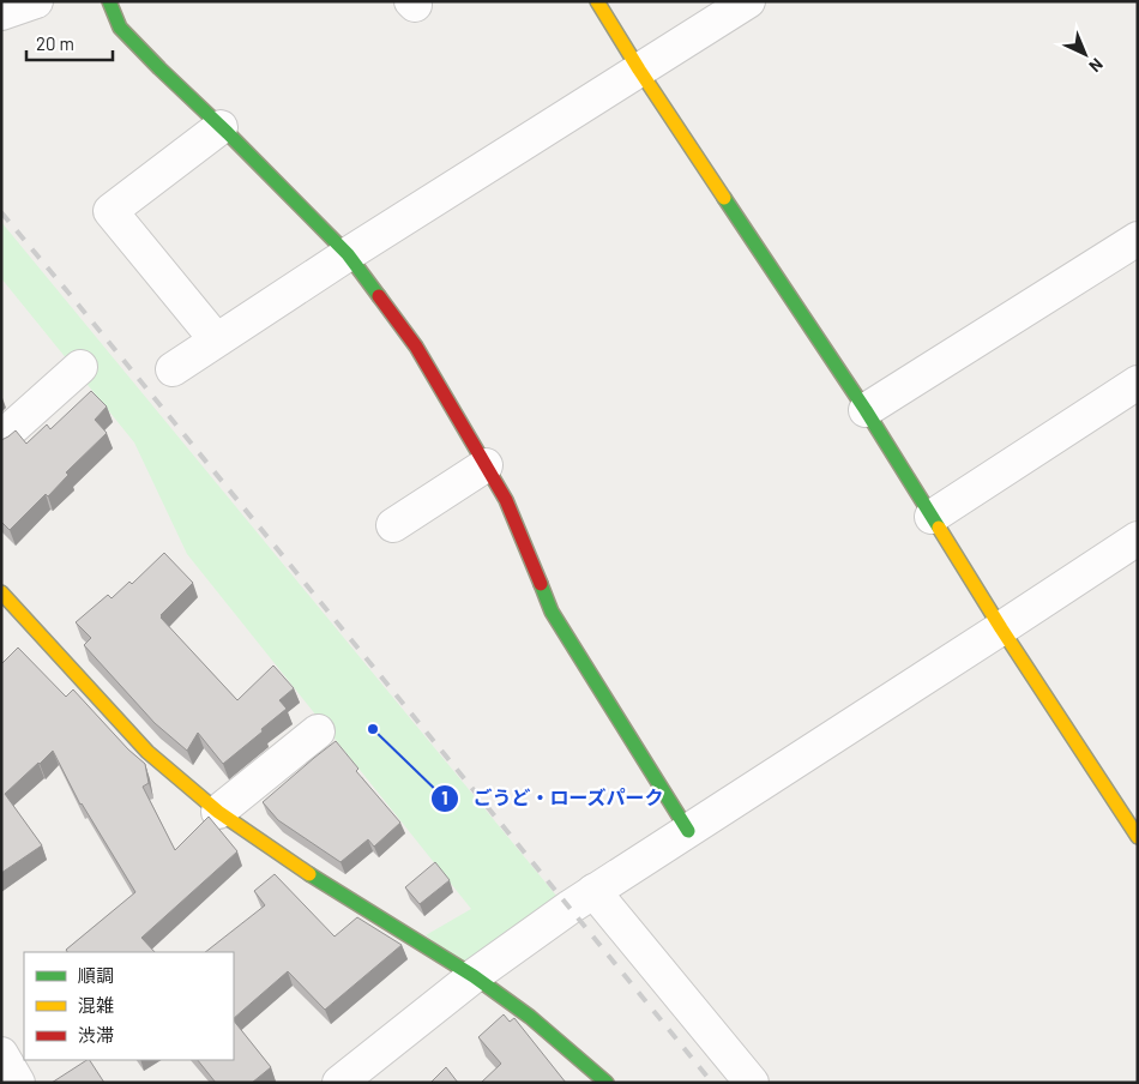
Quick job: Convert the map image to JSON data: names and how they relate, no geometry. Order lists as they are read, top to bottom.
{
  "places": ["ごうど・ローズパーク"],
  "legend": ["順調", "混雑", "渋滞"],
  "scale_bar": "20 m",
  "north": "bottom right"
}
